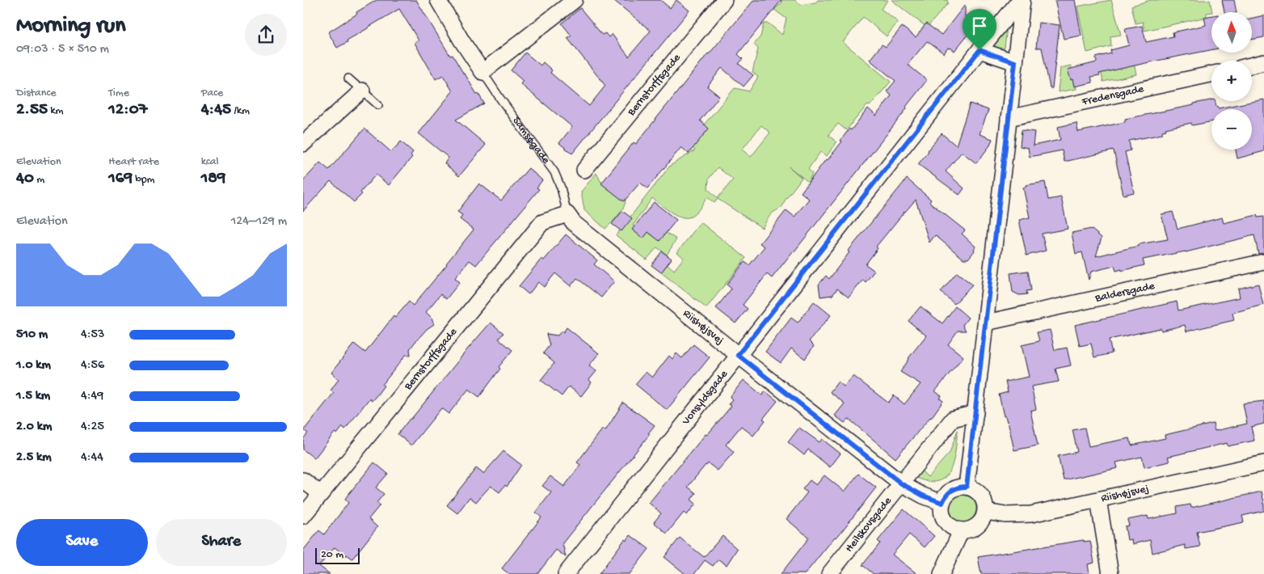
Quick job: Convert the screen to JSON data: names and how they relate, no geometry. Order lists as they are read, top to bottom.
{
  "streets": {
    "street": [
      "Bernstorffsgade",
      "Fredensgade",
      "Samsøgade",
      "Baldersgade",
      "Riishøjsvej",
      "Vonsyldsgade",
      "Heilskovsgade"
    ]
  },
  "crossings": [
    ["Bernstorffsgade", "Samsøgade"],
    ["Bernstorffsgade", "Riishøjsvej"],
    ["Samsøgade", "Riishøjsvej"],
    ["Riishøjsvej", "Vonsyldsgade"],
    ["Riishøjsvej", "Heilskovsgade"]
  ],
  "scale_bar": "20 m",
  "north": "top",
  "page": {
    "heading": ["Morning run", "09:03 · 5 × 510 m"],
    "map_buttons": ["+", "−"],
    "stats": [
      ["Distance", "2.55 km"],
      ["Time", "12:07"],
      ["Pace", "4:45 /km"],
      ["Elevation", "40 m"],
      ["Heart rate", "169 bpm"],
      ["kcal", "189"]
    ],
    "chart": ["Elevation", "124–129 m"],
    "list": [
      {
        "name": "510 m",
        "note": "4:53"
      },
      {
        "name": "1.0 km",
        "note": "4:56"
      },
      {
        "name": "1.5 km",
        "note": "4:49"
      },
      {
        "name": "2.0 km",
        "note": "4:25"
      },
      {
        "name": "2.5 km",
        "note": "4:44"
      }
    ],
    "buttons": ["Save", "Share"],
    "scale": "20 m"
  }
}
